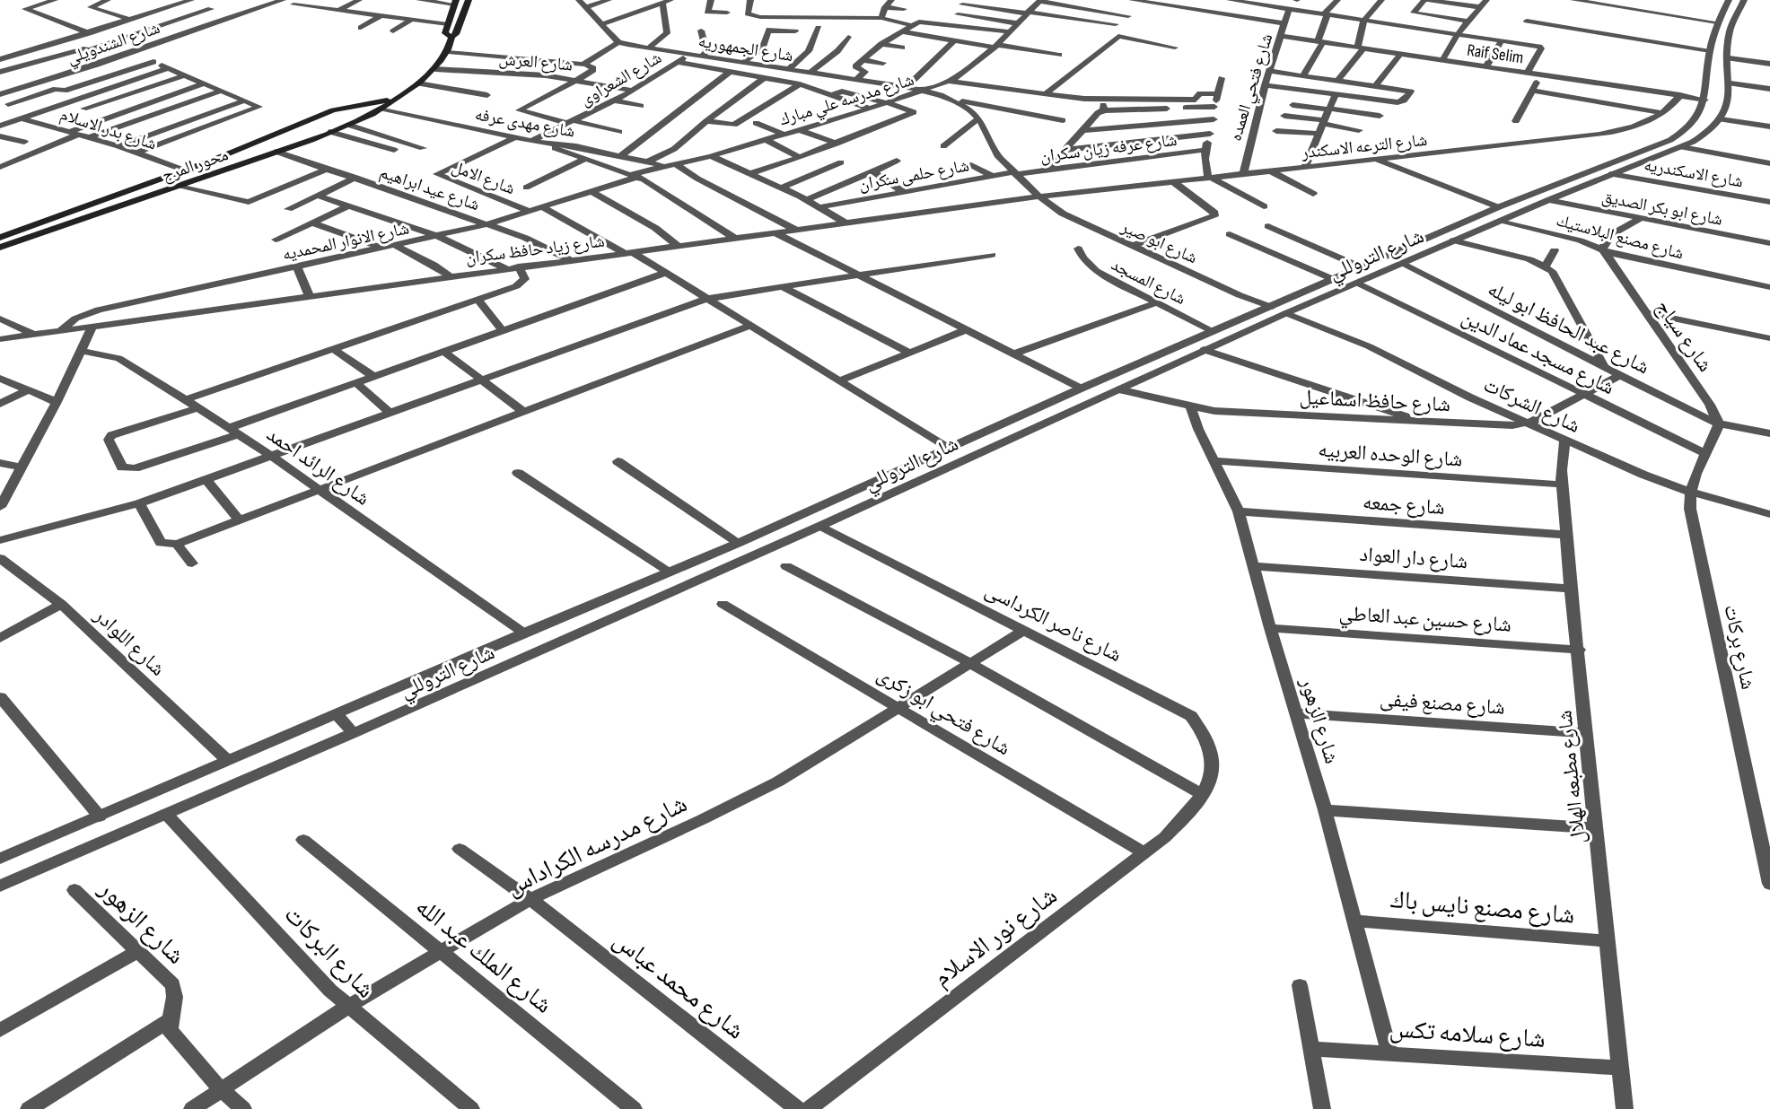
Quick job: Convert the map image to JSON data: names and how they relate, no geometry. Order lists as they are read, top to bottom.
{
  "streets": {
    "main road": ["محور المرج"],
    "street": [
      "شارع الشندويلي",
      "شارع الجمهوريه",
      "Raif Selim",
      "شارع العرش",
      "شارع الشعراوى",
      "شارع فتحي العمده",
      "شارع مدرسه علي مبارك",
      "شارع مهدى عرفه",
      "شارع بدر الاسلام",
      "شارع الترعه الاسكندر",
      "شارع عرفه زيان سكران",
      "شارع الاسكندريه",
      "شارع حلمى سكران",
      "شارع الامل",
      "شارع عيد ابراهيم",
      "شارع ابو بكر الصديق",
      "شارع مصنع البلاستيك",
      "شارع الانوار المحمديه",
      "شارع ابو صير",
      "شارع زياد حافظ سكران",
      "شارع التروللي",
      "شارع المسجد",
      "شارع عبد الحافظ ابو ليله",
      "شارع سياج",
      "شارع مسجد عماد الدين",
      "شارع حافظ اسماعيل",
      "شارع الشركات",
      "شارع الوحده العربيه",
      "شارع الرائد احمد",
      "شارع جمعه",
      "شارع دار العواد",
      "شارع حسين عبد العاطي",
      "شارع ناصر الكرداسى",
      "شارع اللوادر",
      "شارع بركات",
      "شارع مصنع فيفى",
      "شارع فتحي ابو زكرى",
      "شارع الزهور",
      "شارع مطبعه الهلال",
      "شارع مدرسه الكراداس",
      "شارع مصنع نايس باك",
      "شارع نور الاسلام",
      "شارع البركات",
      "شارع الملك عبد الله",
      "شارع محمد عباس",
      "شارع سلامه تكس"
    ]
  },
  "crossings": [
    ["شارع الجمهوريه", "شارع الشعراوى"],
    ["شارع الجمهوريه", "شارع مدرسه علي مبارك"],
    ["Raif Selim", "شارع فتحي العمده"],
    ["Raif Selim", "شارع الترعه الاسكندر"],
    ["Raif Selim", "شارع التروللي"],
    ["شارع العرش", "شارع الشعراوى"],
    ["شارع العرش", "محور المرج"],
    ["شارع الشعراوى", "شارع مهدى عرفه"],
    ["شارع فتحي العمده", "شارع الترعه الاسكندر"],
    ["شارع مدرسه علي مبارك", "شارع مهدى عرفه"],
    ["شارع مدرسه علي مبارك", "شارع الانوار المحمديه"],
    ["شارع مهدى عرفه", "محور المرج"],
    ["شارع مهدى عرفه", "شارع الامل"],
    ["شارع بدر الاسلام", "محور المرج"],
    ["شارع الترعه الاسكندر", "شارع ابو صير"],
    ["شارع الترعه الاسكندر", "شارع زياد حافظ سكران"],
    ["شارع عرفه زيان سكران", "شارع حلمى سكران"],
    ["شارع عرفه زيان سكران", "شارع ابو صير"],
    ["محور المرج", "شارع عيد ابراهيم"],
    ["شارع الاسكندريه", "شارع التروللي"],
    ["شارع حلمى سكران", "شارع ابو صير"],
    ["شارع الامل", "شارع الانوار المحمديه"],
    ["شارع عيد ابراهيم", "شارع الانوار المحمديه"],
    ["شارع عيد ابراهيم", "شارع زياد حافظ سكران"],
    ["شارع ابو بكر الصديق", "شارع التروللي"],
    ["شارع مصنع البلاستيك", "شارع التروللي"],
    ["شارع مصنع البلاستيك", "شارع سياج"],
    ["شارع الانوار المحمديه", "شارع زياد حافظ سكران"],
    ["شارع ابو صير", "شارع زياد حافظ سكران"],
    ["شارع ابو صير", "شارع التروللي"],
    ["شارع التروللي", "شارع المسجد"],
    ["شارع التروللي", "شارع عبد الحافظ ابو ليله"],
    ["شارع التروللي", "شارع مسجد عماد الدين"],
    ["شارع التروللي", "شارع حافظ اسماعيل"],
    ["شارع التروللي", "شارع الشركات"],
    ["شارع التروللي", "شارع الرائد احمد"],
    ["شارع التروللي", "شارع ناصر الكرداسى"],
    ["شارع التروللي", "شارع اللوادر"],
    ["شارع التروللي", "شارع البركات"],
    ["شارع عبد الحافظ ابو ليله", "شارع سياج"],
    ["شارع عبد الحافظ ابو ليله", "شارع حافظ اسماعيل"],
    ["شارع مسجد عماد الدين", "شارع حافظ اسماعيل"],
    ["شارع حافظ اسماعيل", "شارع الشركات"],
    ["شارع حافظ اسماعيل", "شارع الزهور"],
    ["شارع الشركات", "شارع بركات"],
    ["شارع الشركات", "شارع مطبعه الهلال"],
    ["شارع الوحده العربيه", "شارع الزهور"],
    ["شارع الوحده العربيه", "شارع مطبعه الهلال"],
    ["شارع جمعه", "شارع الزهور"],
    ["شارع جمعه", "شارع مطبعه الهلال"],
    ["شارع دار العواد", "شارع الزهور"],
    ["شارع دار العواد", "شارع مطبعه الهلال"],
    ["شارع حسين عبد العاطي", "شارع الزهور"],
    ["شارع حسين عبد العاطي", "شارع مطبعه الهلال"],
    ["شارع ناصر الكرداسى", "شارع مدرسه الكراداس"],
    ["شارع ناصر الكرداسى", "شارع نور الاسلام"],
    ["شارع مصنع فيفى", "شارع الزهور"],
    ["شارع مصنع فيفى", "شارع مطبعه الهلال"],
    ["شارع فتحي ابو زكرى", "شارع مدرسه الكراداس"],
    ["شارع فتحي ابو زكرى", "شارع نور الاسلام"],
    ["شارع الزهور", "شارع مصنع نايس باك"],
    ["شارع الزهور", "شارع سلامه تكس"],
    ["شارع مطبعه الهلال", "شارع مصنع نايس باك"],
    ["شارع مطبعه الهلال", "شارع سلامه تكس"],
    ["شارع مدرسه الكراداس", "شارع البركات"],
    ["شارع مدرسه الكراداس", "شارع الملك عبد الله"],
    ["شارع مدرسه الكراداس", "شارع محمد عباس"]
  ]
}
